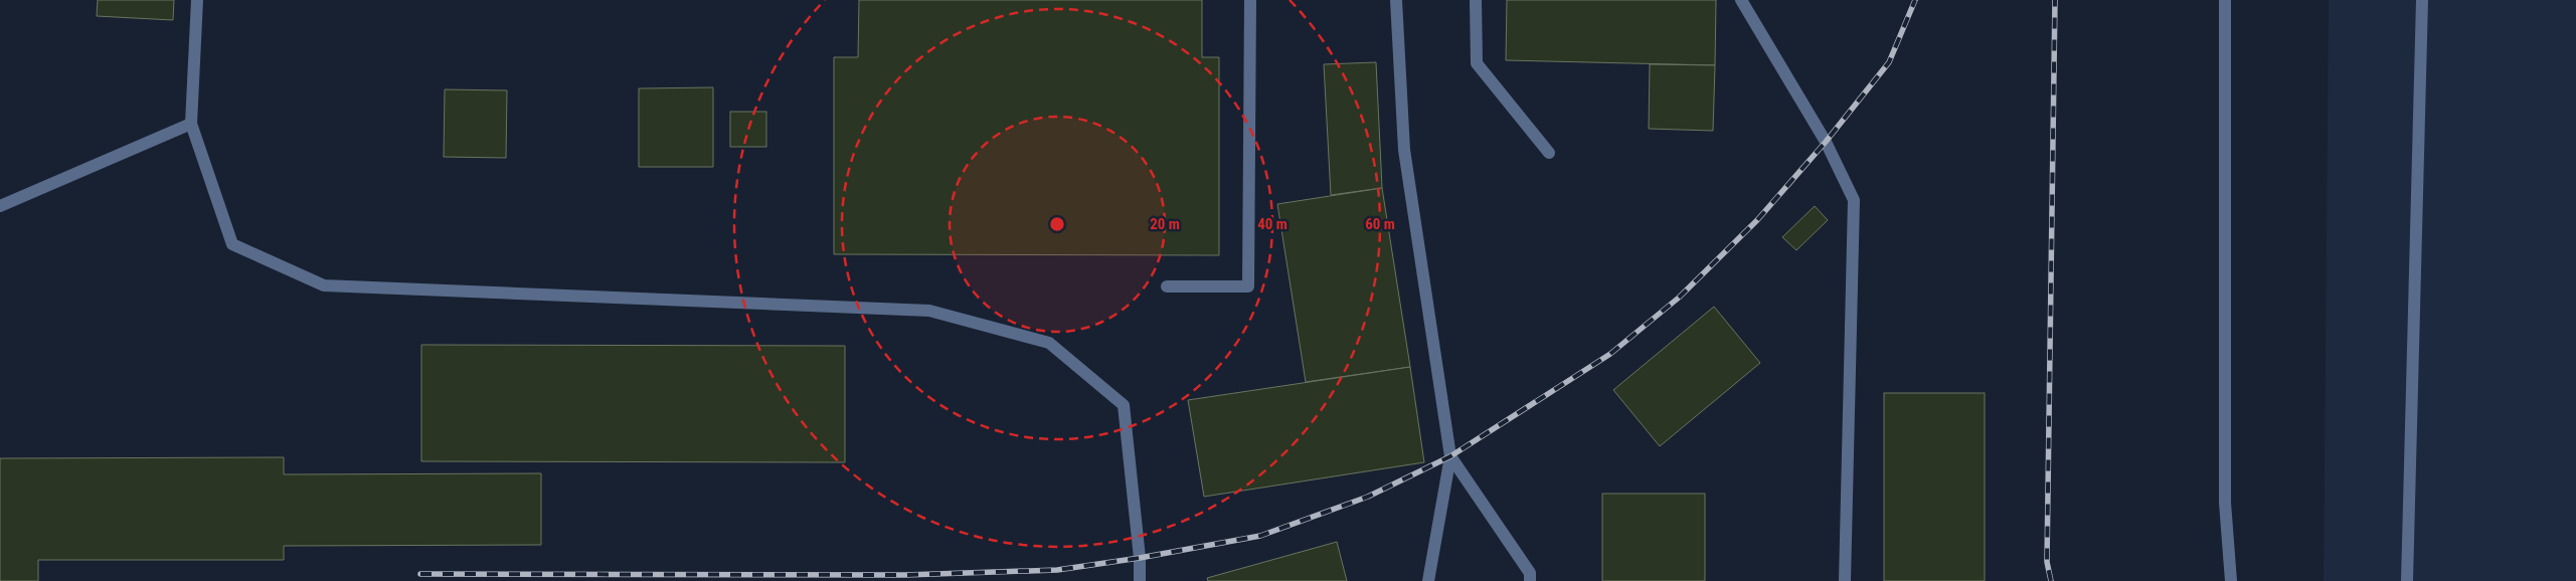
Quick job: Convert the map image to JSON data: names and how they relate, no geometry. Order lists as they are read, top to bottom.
{
  "rings": ["20 m", "40 m", "60 m"]
}
